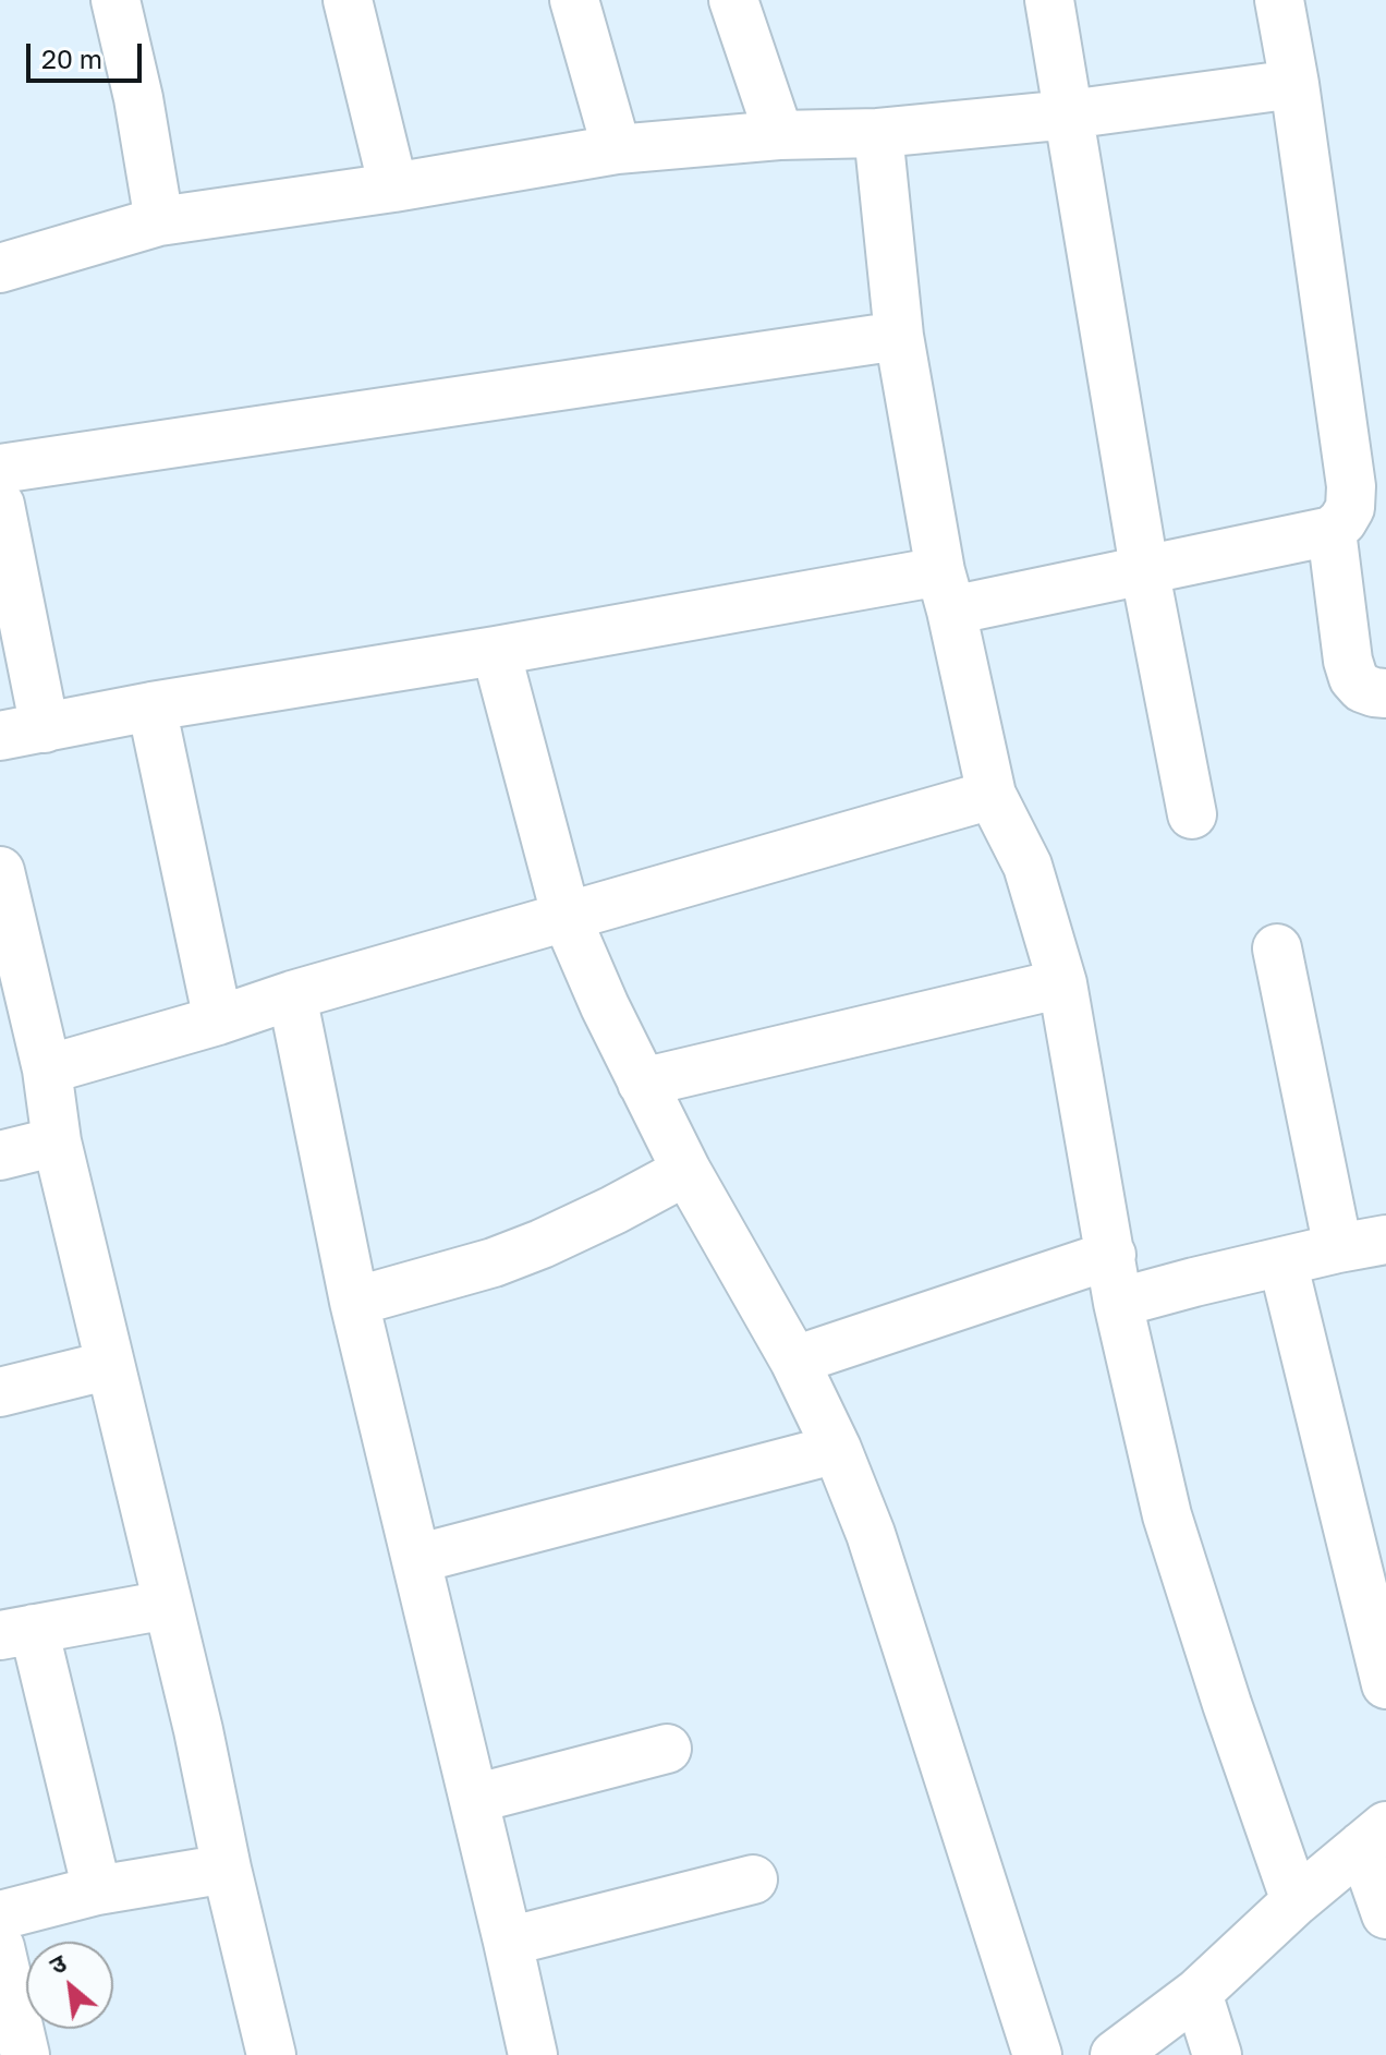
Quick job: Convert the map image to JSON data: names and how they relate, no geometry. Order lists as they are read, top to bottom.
{
  "scale_bar": "20 m",
  "north": "top left"
}
